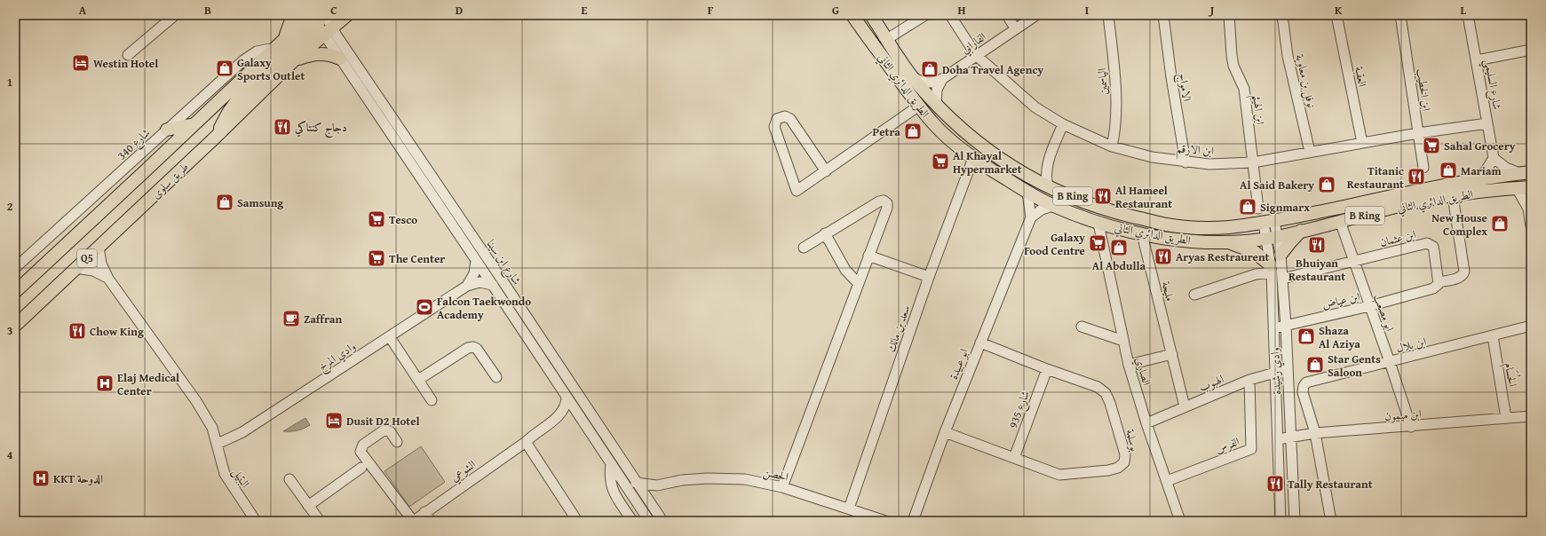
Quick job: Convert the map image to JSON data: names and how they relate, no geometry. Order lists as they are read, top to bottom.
{
  "streets": {
    "main road": [
      "الطريق الدائري الثاني",
      "طريق سلوى",
      "B Ring",
      "Q5"
    ],
    "street": [
      "الفارابي",
      "العقبة",
      "نوفل بن معاوية",
      "الياسمين",
      "شارع السليمي",
      "الامواج",
      "ابن الخطيب",
      "ابن الهيثم",
      "شارع 340",
      "ابن الارقم",
      "ابن عثمان",
      "شارع ابن سينا",
      "مليحة",
      "ابن عياض",
      "ابو مصعب",
      "سعد بن مالك",
      "ابن بلال",
      "وادي المرخ",
      "ابو عبيدة",
      "الصاري",
      "وادي رشيدة",
      "الحُسَام",
      "الهبوب",
      "شارع 935",
      "ابن ميمون",
      "بوسلمة",
      "الفرس",
      "الشوعي",
      "الحصن",
      "البتيل"
    ]
  },
  "crossings": [
    ["الفارابي", "الطريق الدائري الثاني"],
    ["الفارابي", "ابن الارقم"],
    ["العقبة", "ابن الارقم"],
    ["نوفل بن معاوية", "ابن الارقم"],
    ["الياسمين", "ابن الارقم"],
    ["شارع السليمي", "ابن الارقم"],
    ["الطريق الدائري الثاني", "مليحة"],
    ["الطريق الدائري الثاني", "سعد بن مالك"],
    ["الطريق الدائري الثاني", "الصاري"],
    ["الطريق الدائري الثاني", "وادي رشيدة"],
    ["الامواج", "ابن الارقم"],
    ["ابن الخطيب", "ابن الارقم"],
    ["ابن الهيثم", "ابن الارقم"],
    ["شارع 340", "طريق سلوى"],
    ["طريق سلوى", "Q5"],
    ["طريق سلوى", "شارع ابن سينا"],
    ["طريق سلوى", "البتيل"],
    ["ابن عثمان", "ابن عياض"],
    ["ابن عثمان", "ابو مصعب"],
    ["ابن عثمان", "وادي رشيدة"],
    ["Q5", "شارع ابن سينا"],
    ["شارع ابن سينا", "وادي المرخ"],
    ["شارع ابن سينا", "الشوعي"],
    ["شارع ابن سينا", "الحصن"],
    ["مليحة", "الهبوب"],
    ["ابن عياض", "ابو مصعب"],
    ["ابن عياض", "وادي رشيدة"],
    ["ابو مصعب", "ابن بلال"],
    ["ابو مصعب", "ابن ميمون"],
    ["سعد بن مالك", "الحصن"],
    ["ابن بلال", "الحُسَام"],
    ["ابن بلال", "ابن ميمون"],
    ["وادي المرخ", "البتيل"],
    ["ابو عبيدة", "بوسلمة"],
    ["الصاري", "الهبوب"],
    ["الصاري", "الفرس"],
    ["وادي رشيدة", "الهبوب"],
    ["وادي رشيدة", "ابن ميمون"],
    ["الحُسَام", "ابن ميمون"],
    ["الهبوب", "الفرس"],
    ["شارع 935", "بوسلمة"]
  ],
  "places": {
    "hotel": ["Westin Hotel", "Dusit D2 Hotel"],
    "shop": [
      "Galaxy Sports Outlet",
      "Doha Travel Agency",
      "Petra",
      "Mariam",
      "Al Said Bakery",
      "Samsung",
      "Signmarx",
      "New House Complex",
      "Al Abdulla",
      "Shaza Al Aziya",
      "Star Gents Saloon"
    ],
    "restaurant": [
      "دجاج كنتاكي",
      "Titanic Restaurant",
      "Al Hameel Restaurant",
      "Bhuiyan Restaurant",
      "Aryas Restraurent",
      "Chow King",
      "Tally Restaurant"
    ],
    "supermarket": [
      "Sahal Grocery",
      "Al Khayal Hypermarket",
      "Tesco",
      "Galaxy Food Centre",
      "The Center"
    ],
    "sports": ["Falcon Taekwondo Academy"],
    "cafe": ["Zaffran"],
    "hospital": ["Elaj Medical Center", "KKT الدوحة"]
  },
  "grid": {
    "columns": [
      "A",
      "B",
      "C",
      "D",
      "E",
      "F",
      "G",
      "H",
      "I",
      "J",
      "K",
      "L"
    ],
    "rows": [
      "1",
      "2",
      "3",
      "4"
    ]
  }
}
